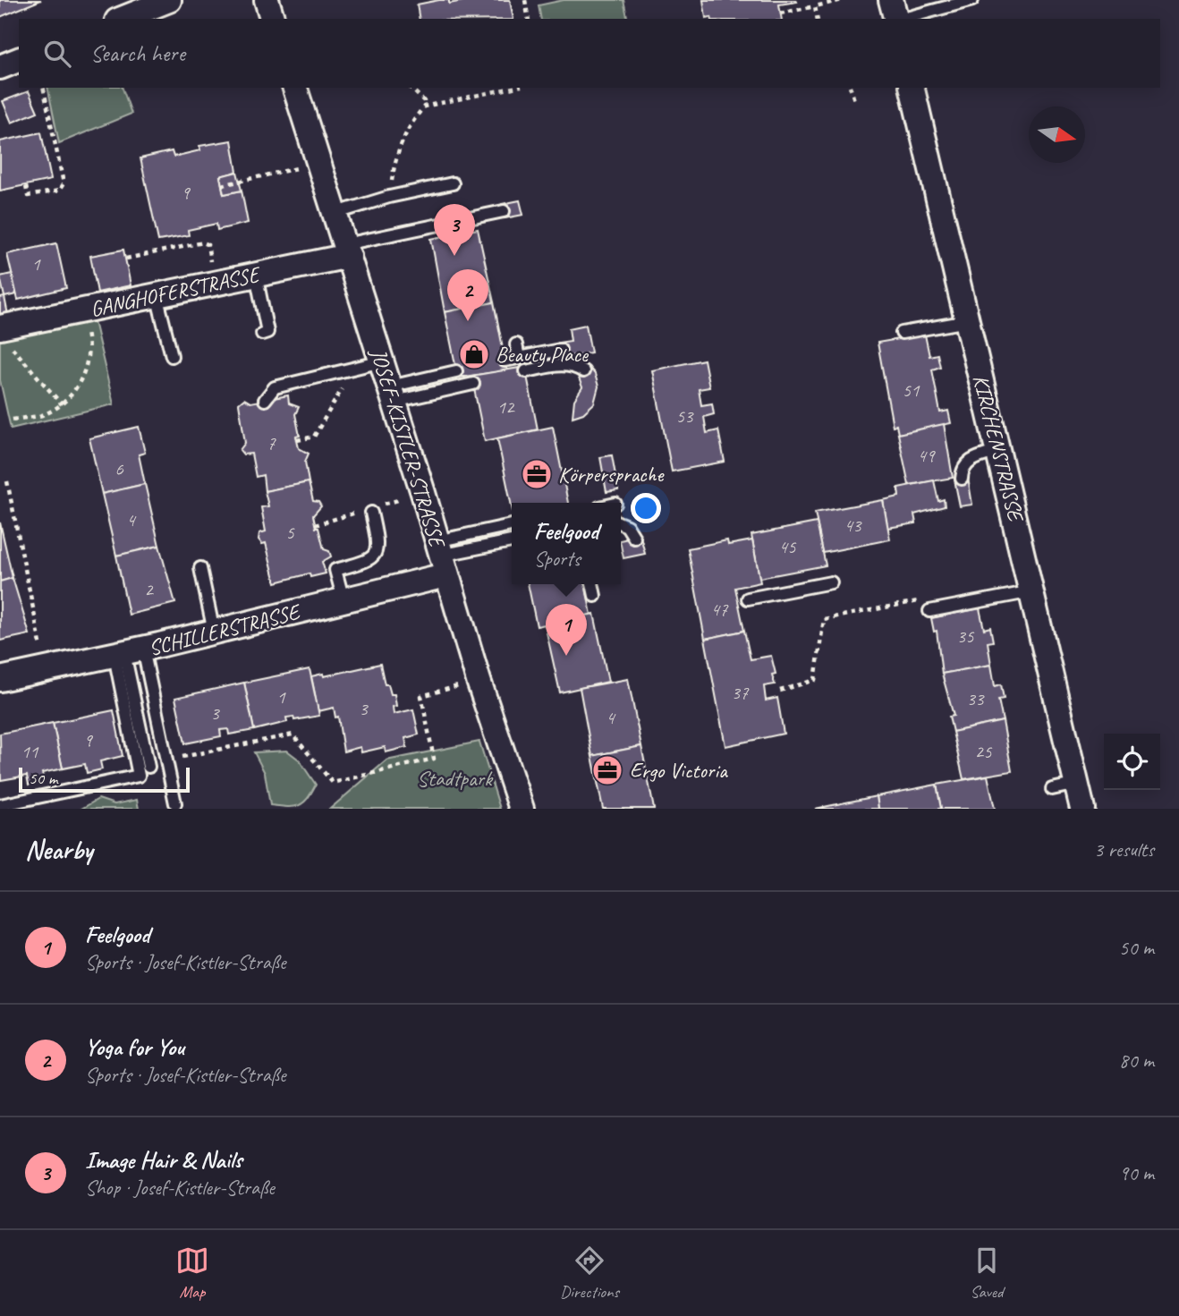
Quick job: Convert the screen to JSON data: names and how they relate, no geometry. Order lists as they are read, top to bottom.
{
  "streets": {
    "street": [
      "GANGHOFERSTRASSE",
      "JOSEF-KISTLER-STRASSE",
      "KIRCHENSTRASSE",
      "SCHILLERSTRASSE"
    ]
  },
  "crossings": [
    ["GANGHOFERSTRASSE", "JOSEF-KISTLER-STRASSE"],
    ["JOSEF-KISTLER-STRASSE", "SCHILLERSTRASSE"]
  ],
  "parks": ["Stadtpark"],
  "places": {
    "shop": ["Beauty Place"],
    "office": ["Körpersprache", "Ergo Victoria"]
  },
  "house_numbers": [
    "9",
    "1",
    "51",
    "12",
    "53",
    "7",
    "49",
    "6",
    "4",
    "43",
    "5",
    "45",
    "2",
    "47",
    "35",
    "37",
    "1",
    "33",
    "3",
    "3",
    "4",
    "9",
    "11",
    "25"
  ],
  "scale_bar": "50 m",
  "north": "right",
  "page": {
    "search": "Search here",
    "pins": ["3", "2", "1"],
    "popup": ["Feelgood", "Sports"],
    "scale": "50 m",
    "heading": ["Nearby", "3 results"],
    "list": [
      {
        "mark": "1",
        "name": "Feelgood",
        "note": "Sports · Josef-Kistler-Straße",
        "value": "50 m"
      },
      {
        "mark": "2",
        "name": "Yoga for You",
        "note": "Sports · Josef-Kistler-Straße",
        "value": "80 m"
      },
      {
        "mark": "3",
        "name": "Image Hair & Nails",
        "note": "Shop · Josef-Kistler-Straße",
        "value": "90 m"
      }
    ],
    "nav": ["Map", "Directions", "Saved"]
  }
}
